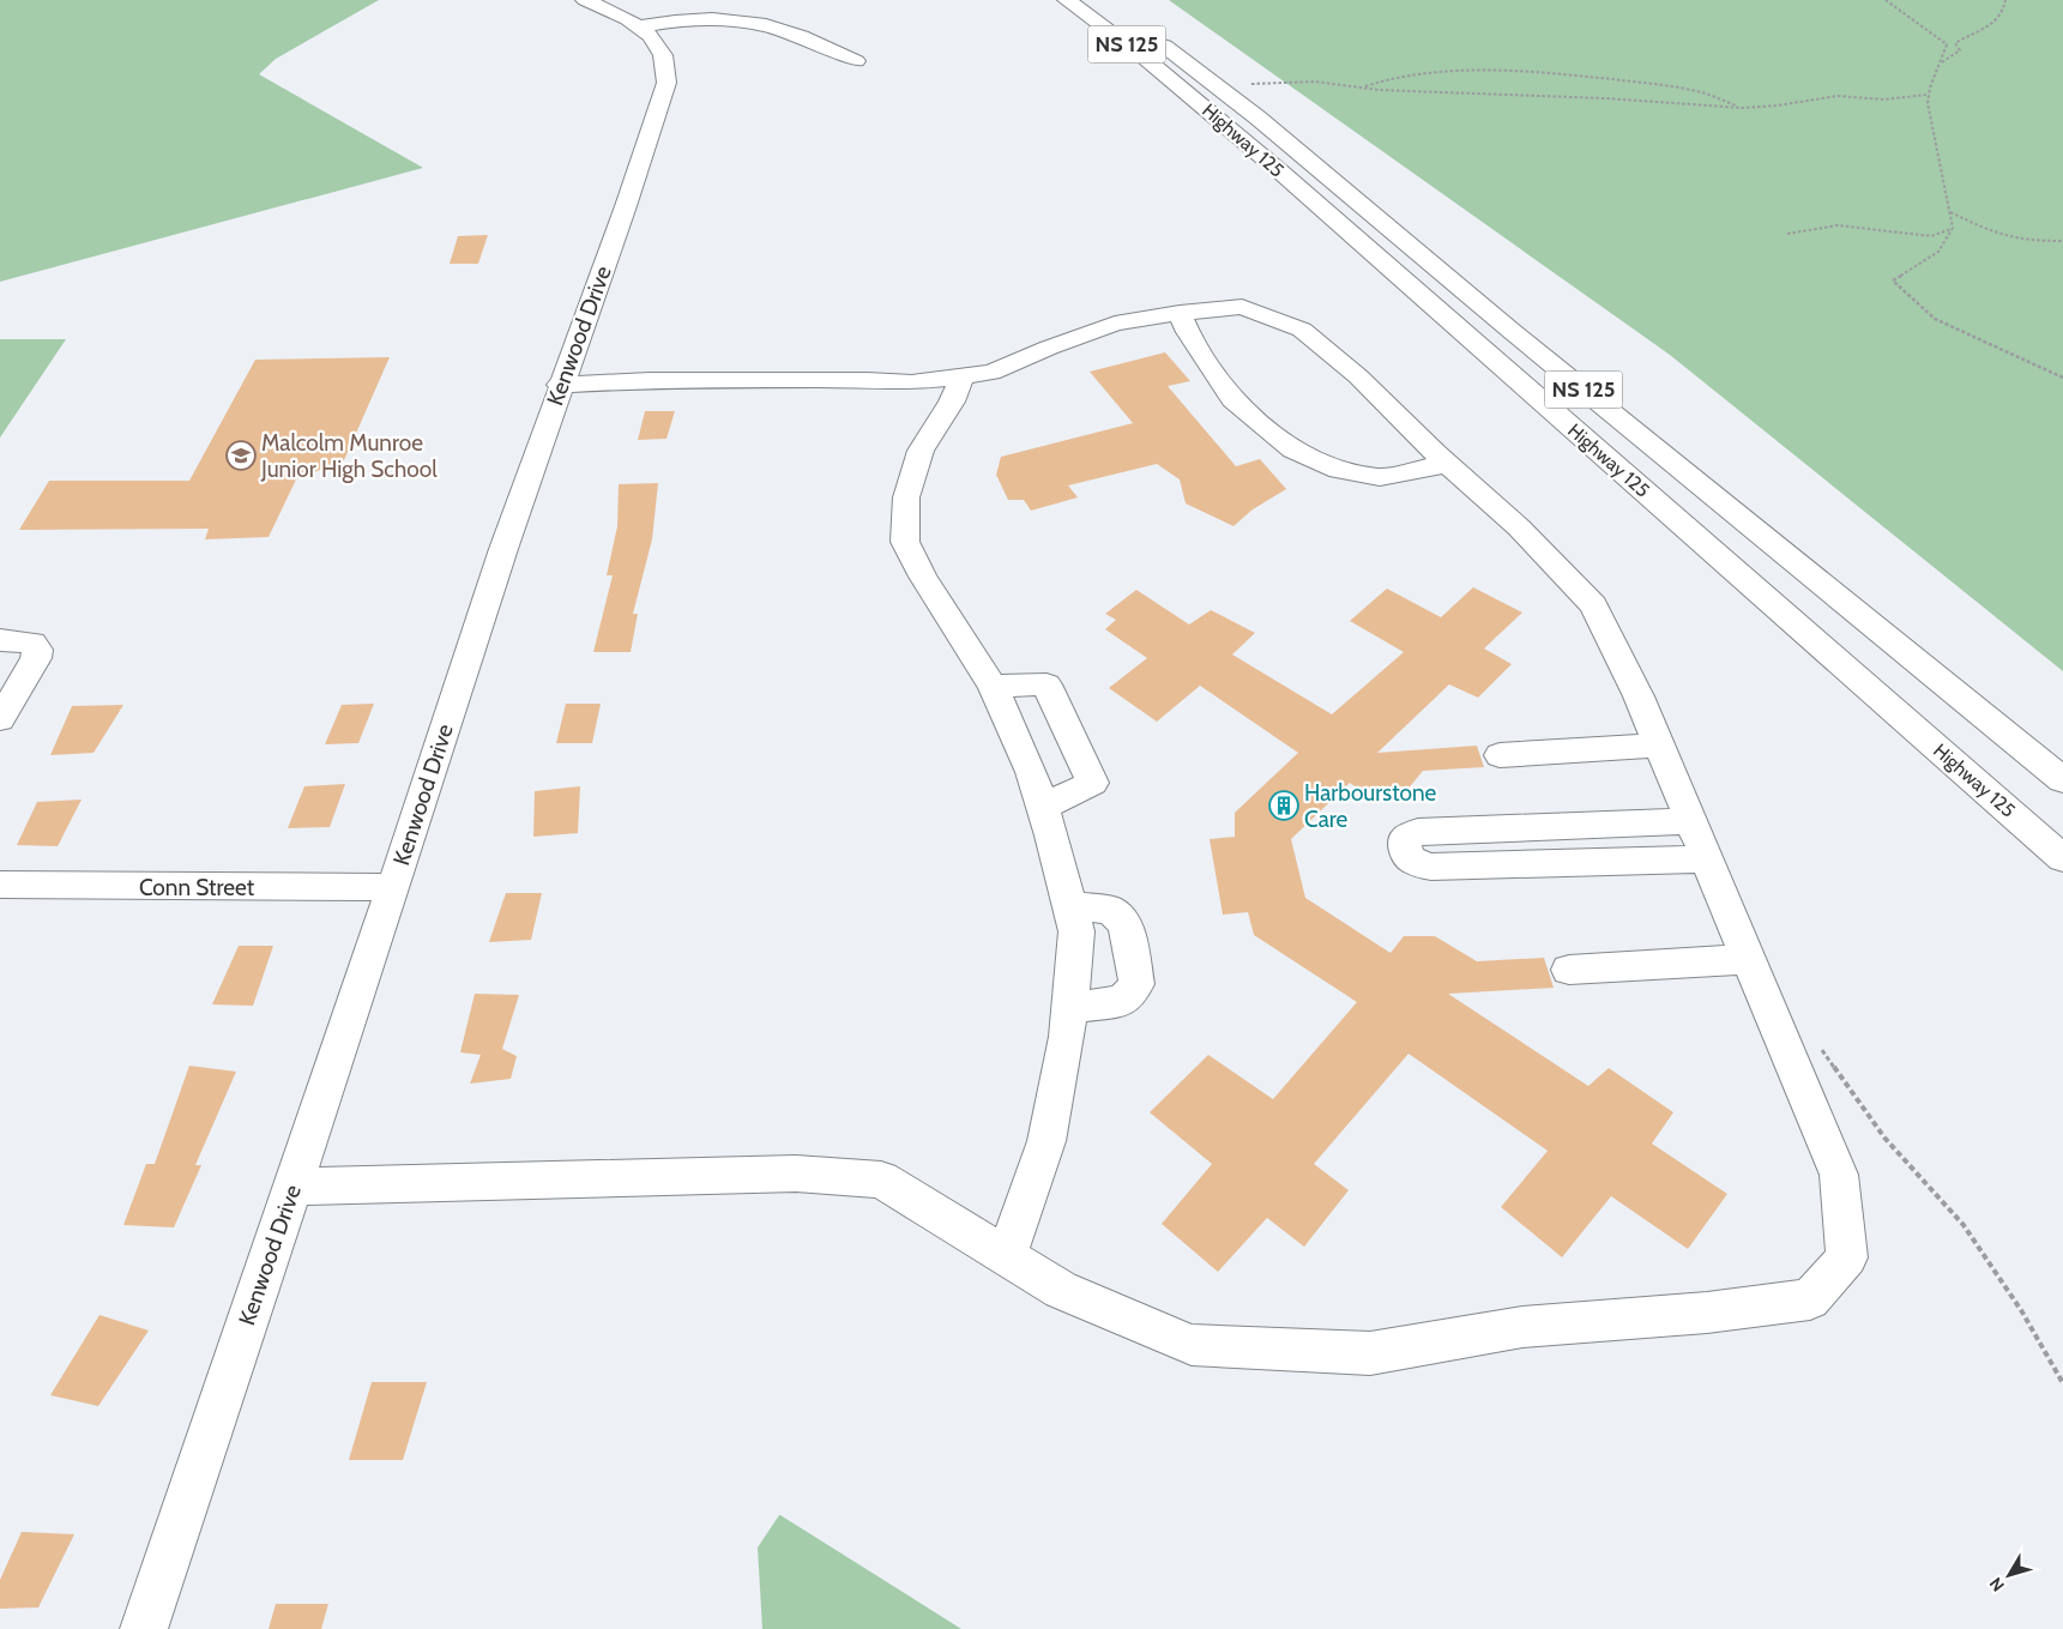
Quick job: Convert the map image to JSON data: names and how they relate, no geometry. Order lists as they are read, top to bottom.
{
  "streets": {
    "main road": [
      "NS 125",
      "Highway 125",
      "Kenwood Drive",
      "Conn Street"
    ]
  },
  "crossings": [
    ["Kenwood Drive", "Conn Street"]
  ],
  "places": {
    "school or university": ["Malcolm Munroe Junior High School"],
    "building": ["Harbourstone Care"]
  },
  "north": "bottom left"
}
